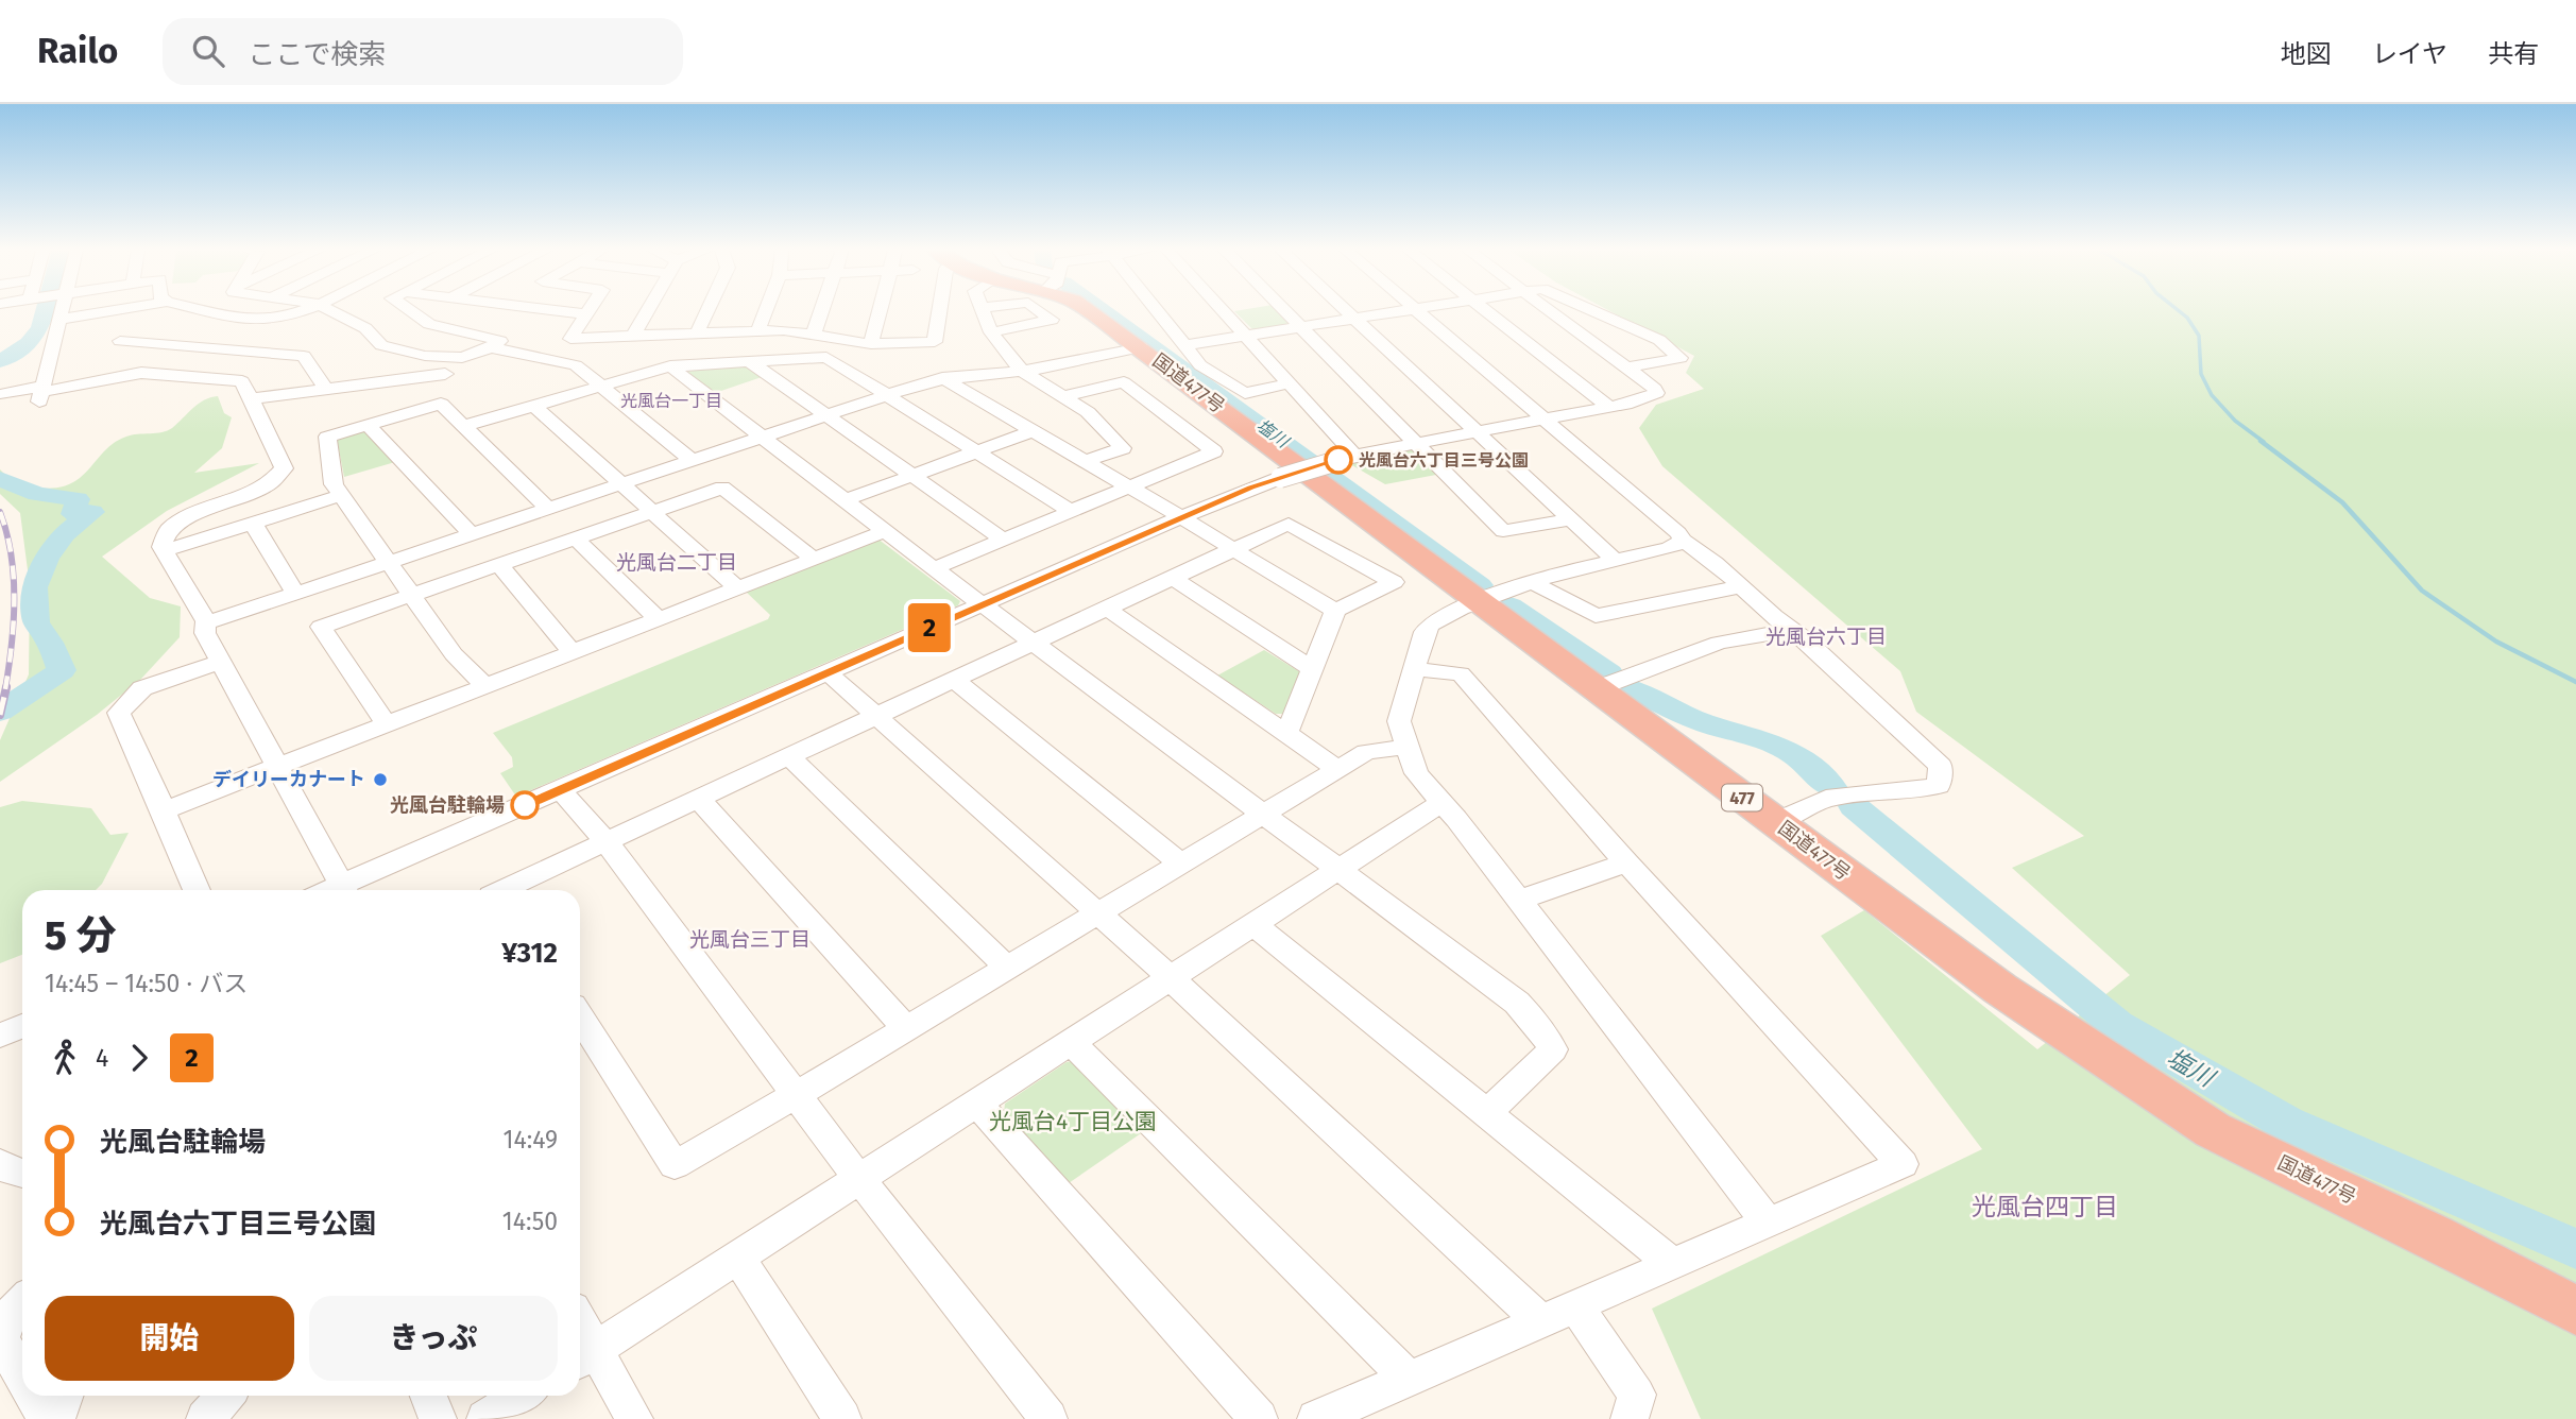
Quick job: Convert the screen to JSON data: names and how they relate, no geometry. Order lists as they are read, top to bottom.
{
  "streets": {
    "highway": ["国道477号", "477"]
  },
  "districts": [
    "光風台一丁目",
    "光風台二丁目",
    "光風台六丁目",
    "光風台三丁目",
    "光風台四丁目"
  ],
  "water": ["塩川"],
  "parks": ["光風台4丁目公園"],
  "places": ["光風台六丁目三号公園", "デイリーカナート", "光風台駐輪場"],
  "lines": ["bus line 2"],
  "page": {
    "header": "Railo",
    "search": "ここで検索",
    "nav": ["地図", "レイヤ", "共有"],
    "on_map": "2",
    "heading": ["5 分", "14:45 – 14:50 · バス", "¥312"],
    "legs": ["4", "2"],
    "list": [
      {
        "name": "光風台駐輪場",
        "value": "14:49"
      },
      {
        "name": "光風台六丁目三号公園",
        "value": "14:50"
      }
    ],
    "buttons": ["開始", "きっぷ"]
  }
}
